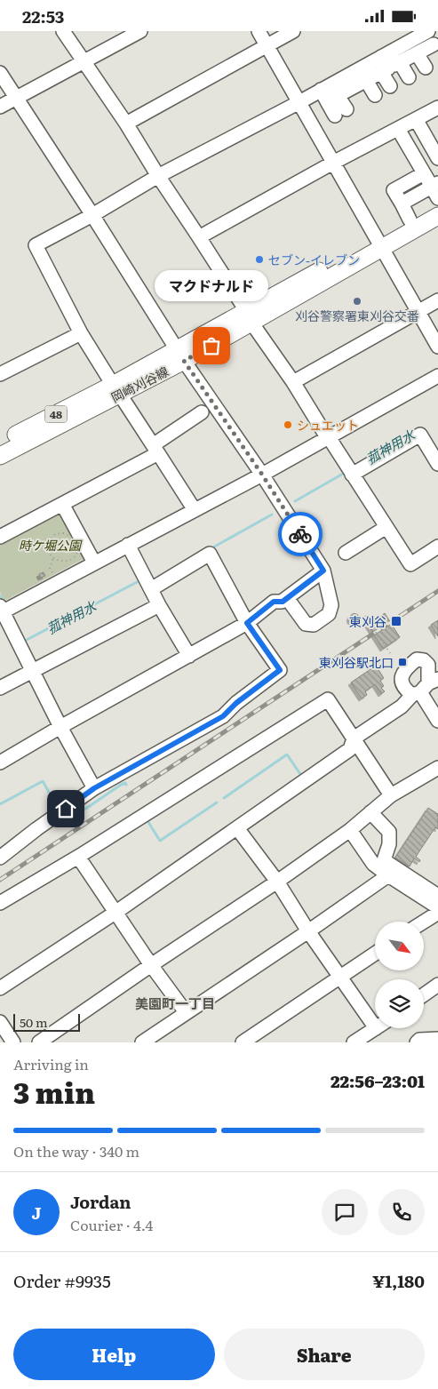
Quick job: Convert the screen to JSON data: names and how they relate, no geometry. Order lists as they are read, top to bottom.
{
  "streets": {
    "main road": ["岡崎刈谷線", "48"]
  },
  "districts": ["美園町一丁目"],
  "water": ["菰神用水"],
  "parks": ["時ケ堀公園"],
  "places": {
    "other": [
      "セブン-イレブン",
      "刈谷警察署東刈谷交番",
      "マクドナルド",
      "シュエット"
    ],
    "transit": ["東刈谷", "東刈谷駅北口"]
  },
  "scale_bar": "50 m",
  "north": "bottom right",
  "page": {
    "status": "22:53",
    "bubble": "マクドナルド",
    "scale": "50 m",
    "heading": ["3 min", "Arriving in", "22:56–23:01"],
    "panel": [
      "Jordan",
      "Courier · 4.4",
      "Order #9935",
      "¥1,180"
    ],
    "bar": "On the way · 340 m",
    "round": "J",
    "buttons": ["Help", "Share"]
  }
}
